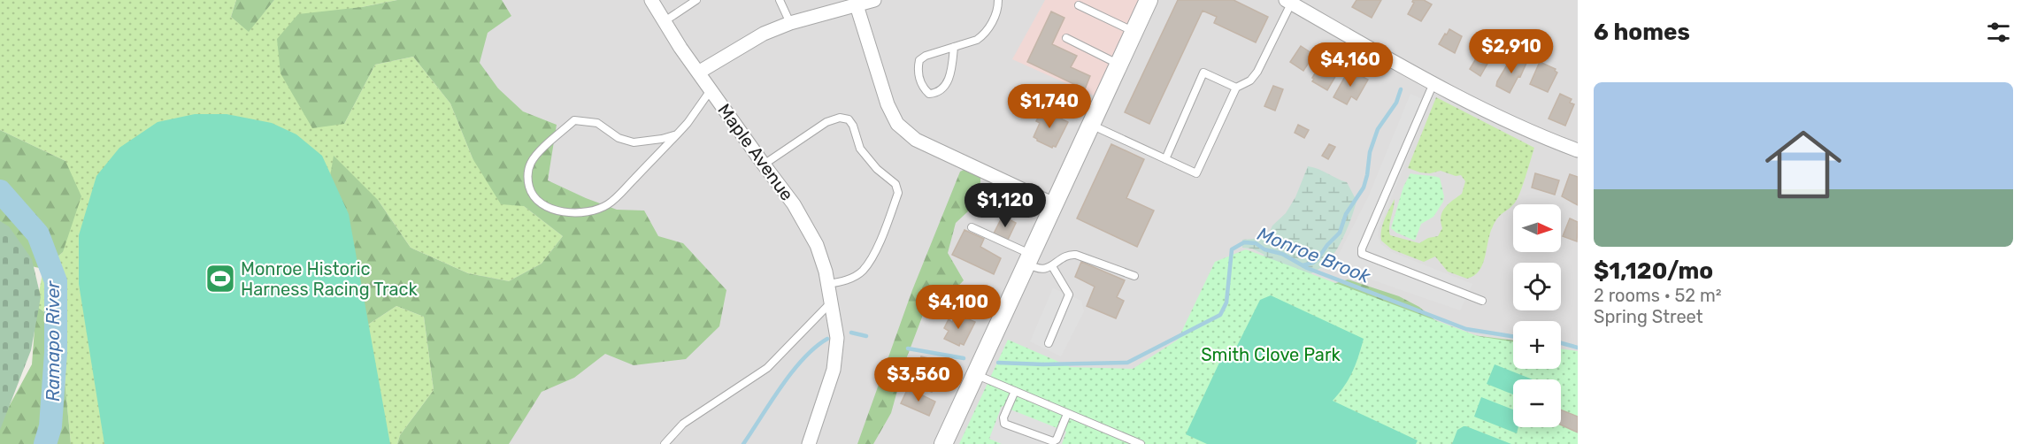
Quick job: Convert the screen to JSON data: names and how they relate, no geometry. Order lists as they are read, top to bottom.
{
  "streets": {
    "street": ["Maple Avenue"]
  },
  "water": ["Monroe Brook", "Ramapo River"],
  "parks": ["Smith Clove Park"],
  "places": {
    "sports": ["Monroe Historic Harness Racing Track"]
  },
  "north": "right",
  "page": {
    "heading": "6 homes",
    "price": [
      "$2,910",
      "$4,160",
      "$1,740",
      "$1,120",
      "$4,100",
      "$3,560"
    ],
    "list": [
      {
        "name": "$1,120/mo",
        "note": "2 rooms · 52 m² · Spring Street"
      }
    ],
    "map_buttons": ["+", "−"]
  }
}
